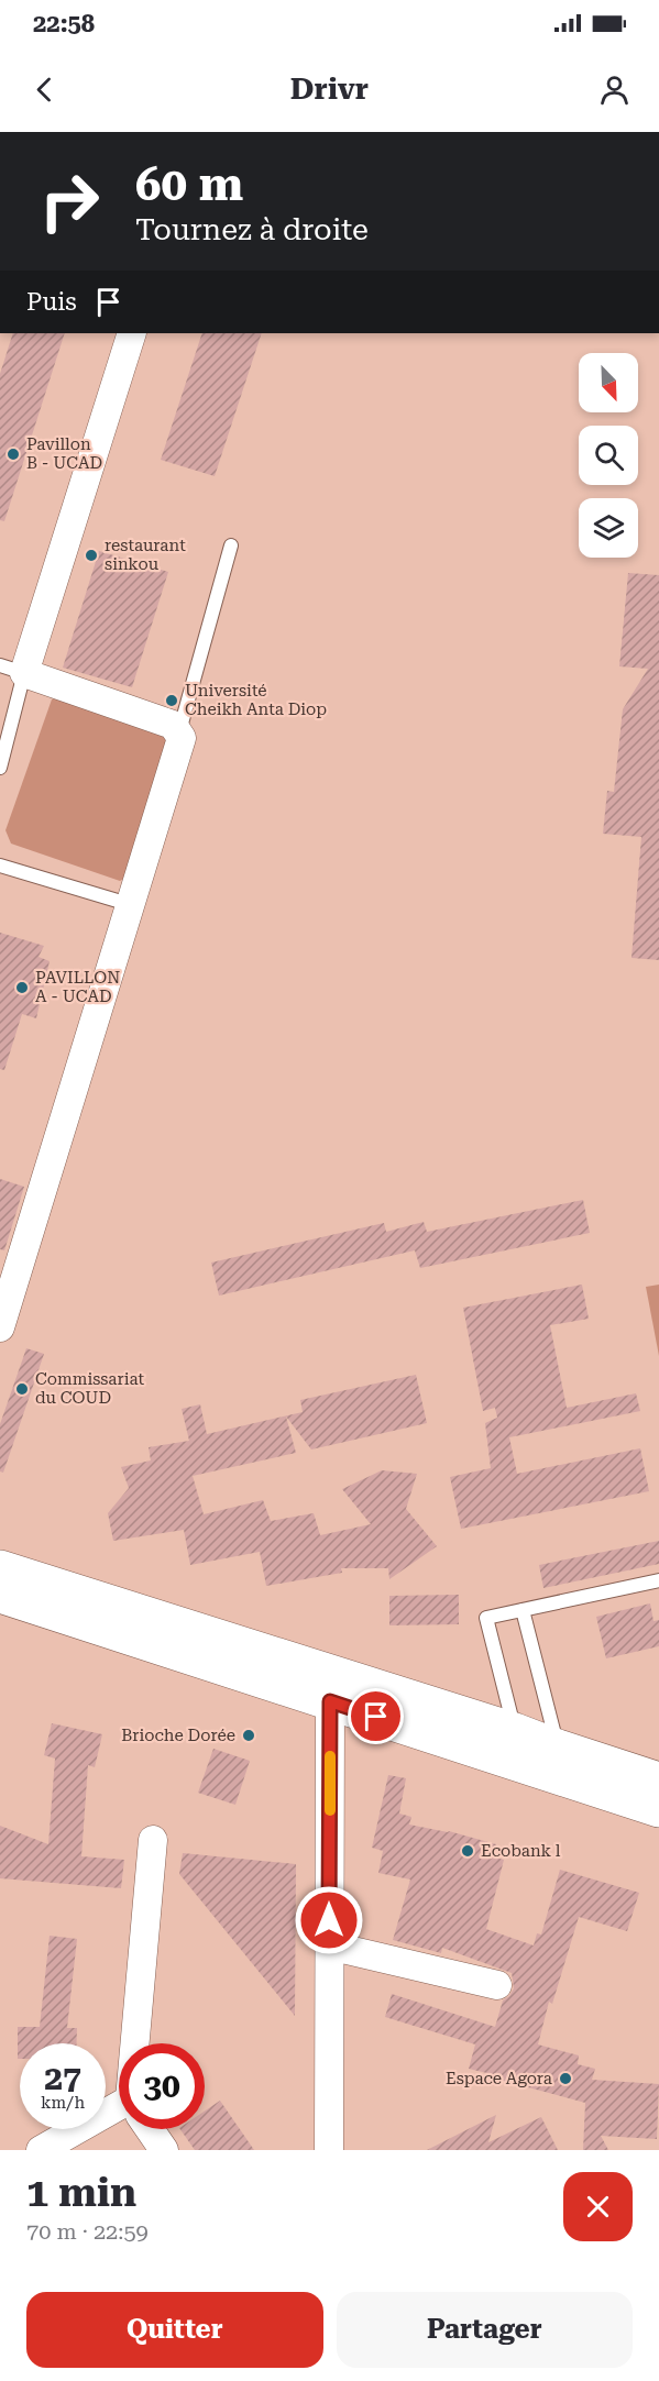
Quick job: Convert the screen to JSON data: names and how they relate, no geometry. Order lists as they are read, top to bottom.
{
  "places": [
    "Pavillon B - UCAD",
    "restaurant sinkou",
    "Université Cheikh Anta Diop",
    "PAVILLON A - UCAD",
    "Commissariat du COUD",
    "Brioche Dorée",
    "Ecobank l",
    "Espace Agora"
  ],
  "north": "bottom right",
  "page": {
    "status": "22:58",
    "header": "Drivr",
    "turn": ["60 m", "Tournez à droite"],
    "then": "Puis",
    "speed": "27 km/h",
    "limit": "30",
    "heading": ["1 min", "70 m · 22:59"],
    "buttons": ["Quitter", "Partager"]
  }
}
